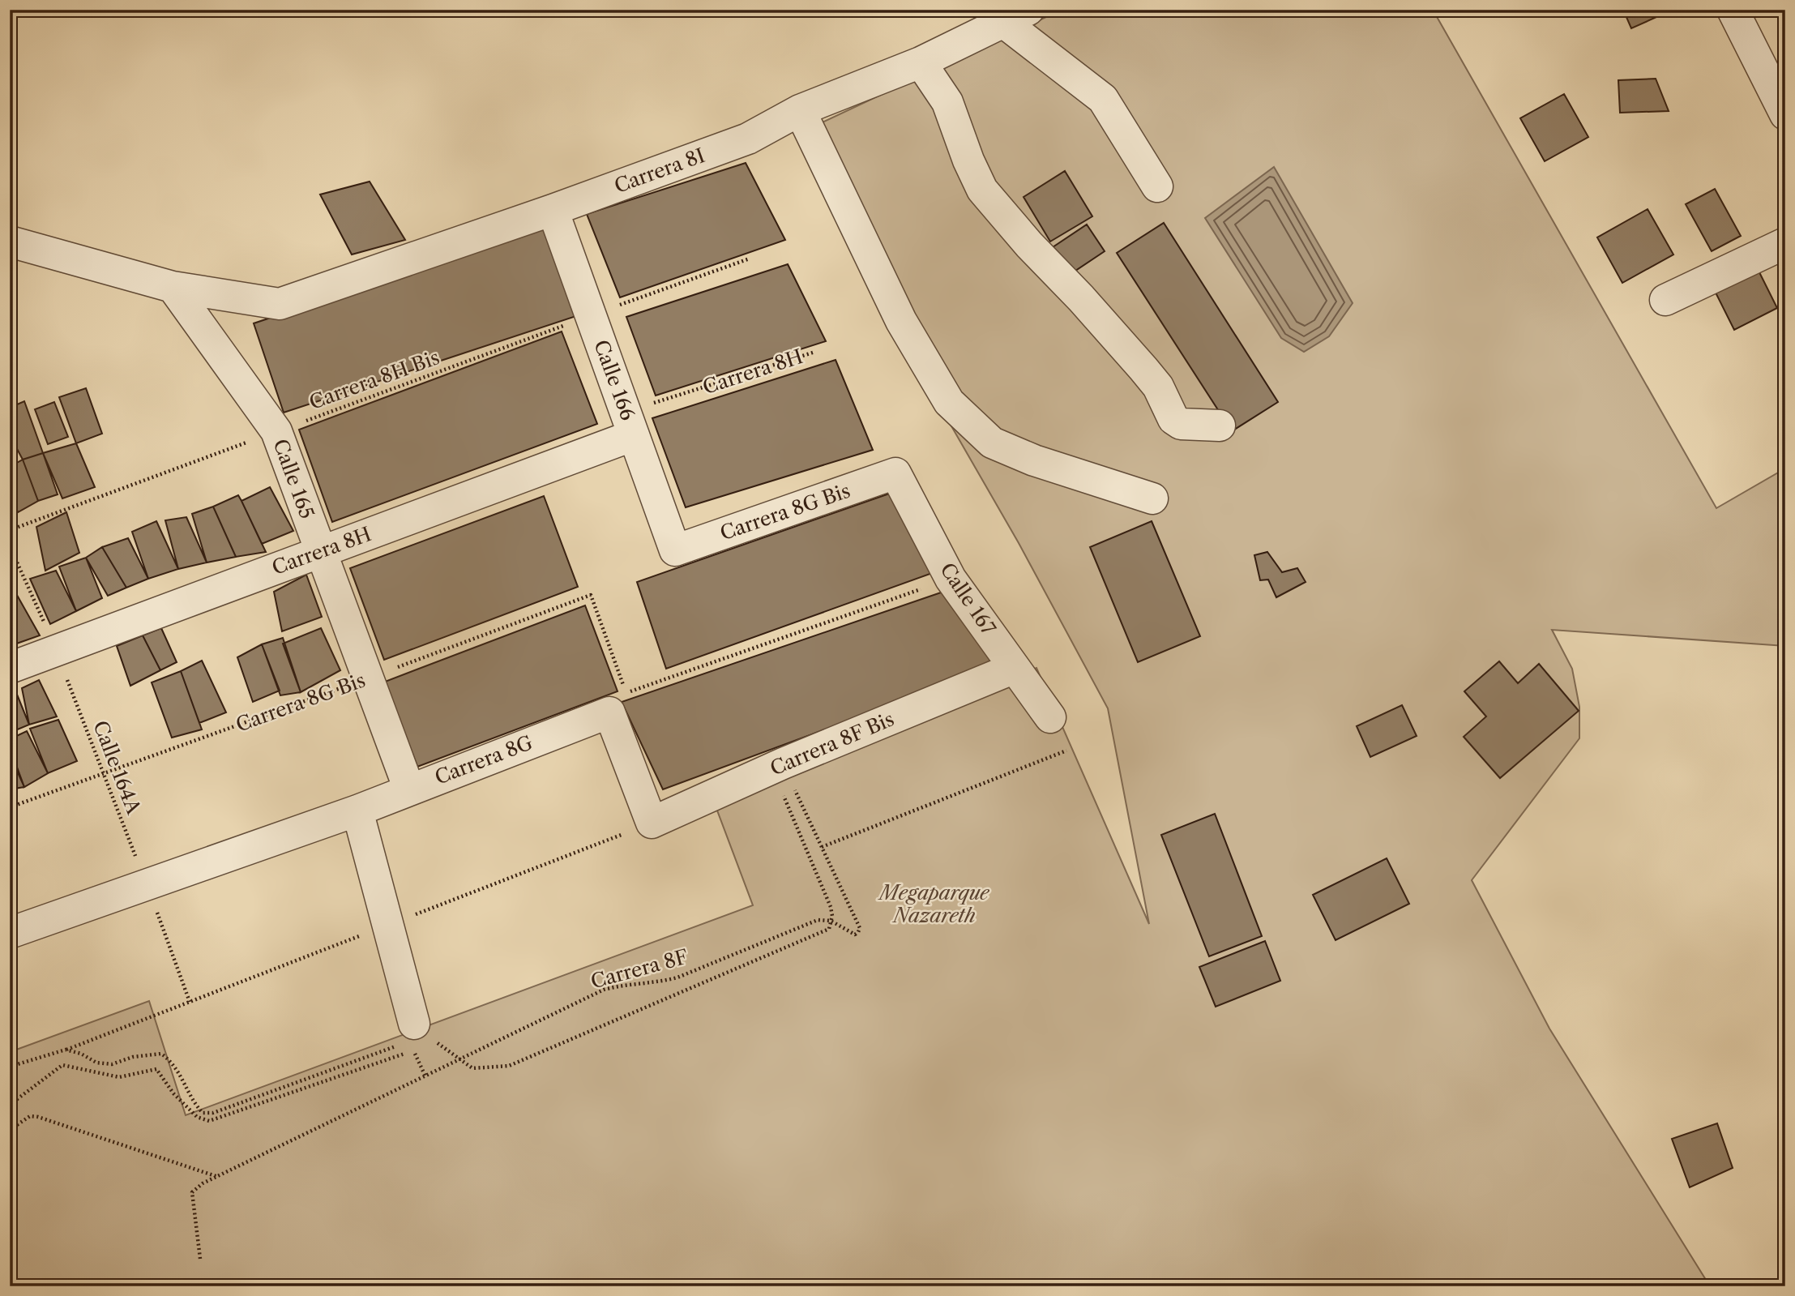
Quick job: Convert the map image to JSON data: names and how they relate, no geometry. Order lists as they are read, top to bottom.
{
  "streets": {
    "street": [
      "Carrera 8I",
      "Carrera 8H",
      "Calle 166",
      "Calle 165",
      "Carrera 8G Bis",
      "Calle 167",
      "Carrera 8F Bis",
      "Carrera 8G"
    ],
    "path": ["Carrera 8H Bis", "Calle 164A", "Carrera 8F"]
  },
  "crossings": [
    ["Carrera 8I", "Calle 166"],
    ["Carrera 8I", "Calle 165"],
    ["Carrera 8H", "Calle 166"],
    ["Carrera 8H", "Calle 165"],
    ["Carrera 8H", "Calle 164A"],
    ["Carrera 8H Bis", "Calle 166"],
    ["Carrera 8H Bis", "Calle 165"],
    ["Calle 166", "Carrera 8G Bis"],
    ["Calle 165", "Carrera 8G Bis"],
    ["Calle 165", "Carrera 8G"],
    ["Carrera 8G Bis", "Calle 167"],
    ["Carrera 8G Bis", "Carrera 8F Bis"],
    ["Carrera 8G Bis", "Carrera 8G"],
    ["Carrera 8G Bis", "Calle 164A"],
    ["Calle 167", "Carrera 8F Bis"],
    ["Carrera 8F Bis", "Carrera 8G"],
    ["Carrera 8G", "Calle 164A"]
  ],
  "parks": ["Megaparque Nazareth"]
}
